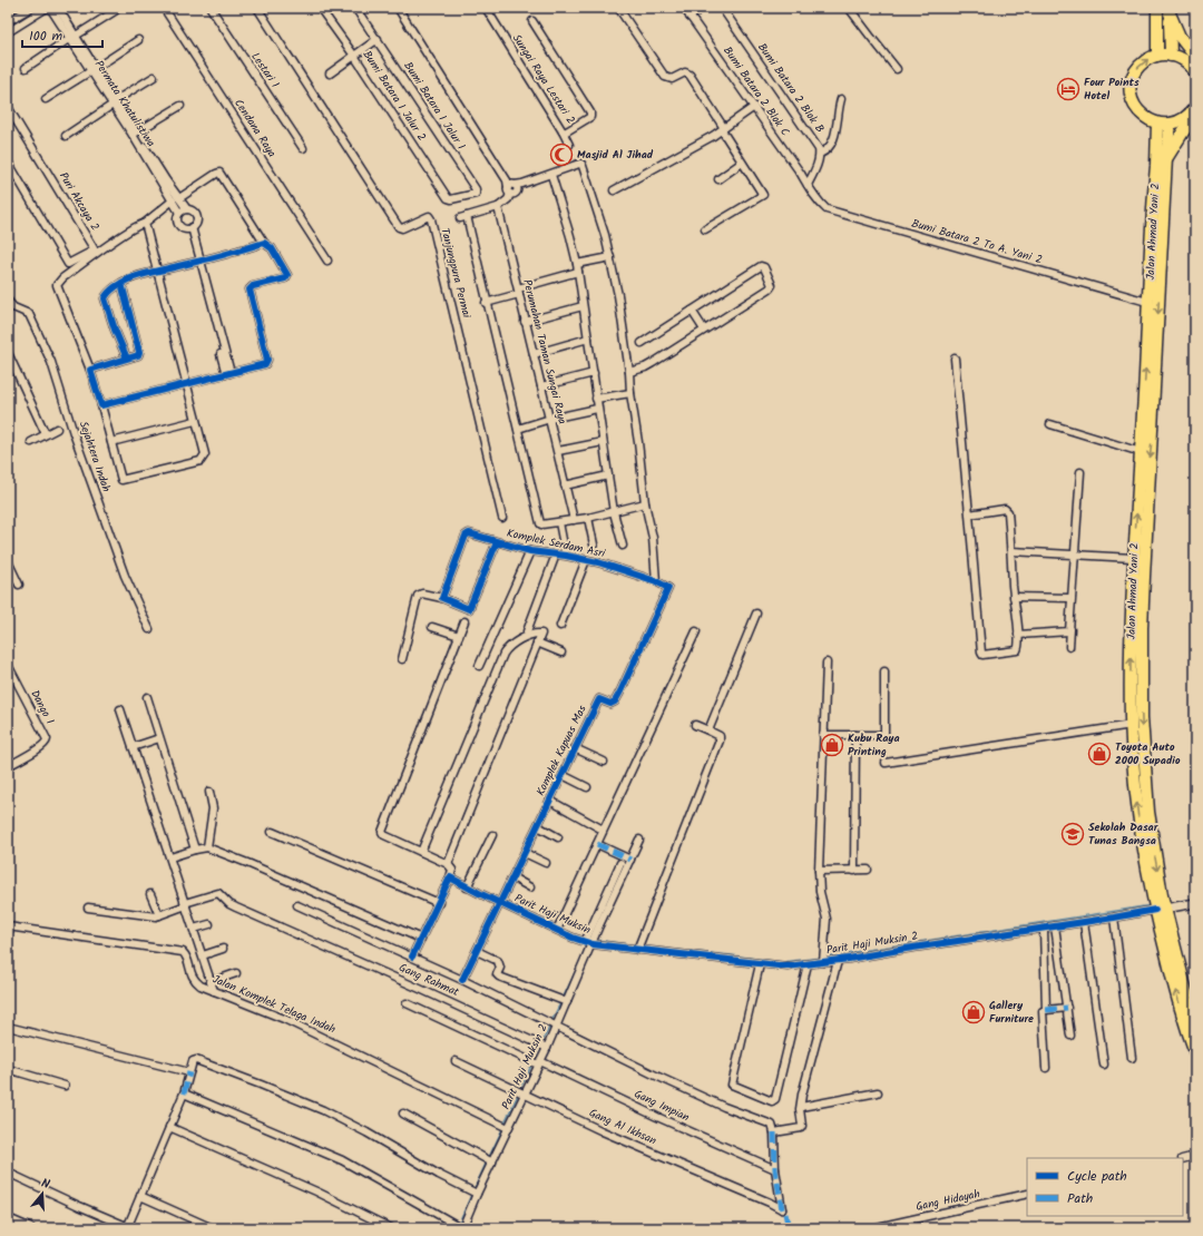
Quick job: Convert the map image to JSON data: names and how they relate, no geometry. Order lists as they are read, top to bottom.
{
  "streets": {
    "highway": ["Jalan Ahmad Yani 2"],
    "street": [
      "Lestari 1",
      "Sungai Raya Lestari 2",
      "Bumi Batara 2 Blok B",
      "Bumi Batara 2 Blok C",
      "Bumi Batara 1 Jalur 2",
      "Permata Khatulistiwa",
      "Bumi Batara 1 Jalur 1",
      "Cendana Raya",
      "Puri Akcaya 2",
      "Bumi Batara 2 To A. Yani 2",
      "Tanjungpura Permai",
      "Perumahan Taman Sungai Raya",
      "Sejahtera Indah",
      "Komplek Serdam Asri",
      "Dango 1",
      "Komplek Kapuas Mas",
      "Parit Haji Muksin",
      "Parit Haji Muksin 2",
      "Gang Rahmat",
      "Jalan Komplek Telaga Indah",
      "Gang Impian",
      "Gang Al Ikhsan",
      "Gang Hidayah"
    ]
  },
  "crossings": [
    ["Bumi Batara 2 Blok C", "Bumi Batara 2 To A. Yani 2"],
    ["Bumi Batara 1 Jalur 2", "Bumi Batara 1 Jalur 1"],
    ["Jalan Ahmad Yani 2", "Bumi Batara 2 To A. Yani 2"],
    ["Jalan Ahmad Yani 2", "Parit Haji Muksin 2"],
    ["Komplek Serdam Asri", "Komplek Kapuas Mas"],
    ["Komplek Kapuas Mas", "Parit Haji Muksin"],
    ["Parit Haji Muksin", "Parit Haji Muksin 2"],
    ["Parit Haji Muksin 2", "Gang Rahmat"],
    ["Parit Haji Muksin 2", "Jalan Komplek Telaga Indah"],
    ["Parit Haji Muksin 2", "Gang Impian"],
    ["Parit Haji Muksin 2", "Gang Al Ikhsan"],
    ["Gang Impian", "Gang Al Ikhsan"]
  ],
  "places": {
    "hotel": ["Four Points Hotel"],
    "mosque": ["Masjid Al Jihad"],
    "shop": ["Kubu Raya Printing", "Toyota Auto 2000 Supadio", "Gallery Furniture"],
    "school or university": ["Sekolah Dasar Tunas Bangsa"]
  },
  "legend": ["Cycle path", "Path"],
  "scale_bar": "100 m",
  "north": "top"
}
